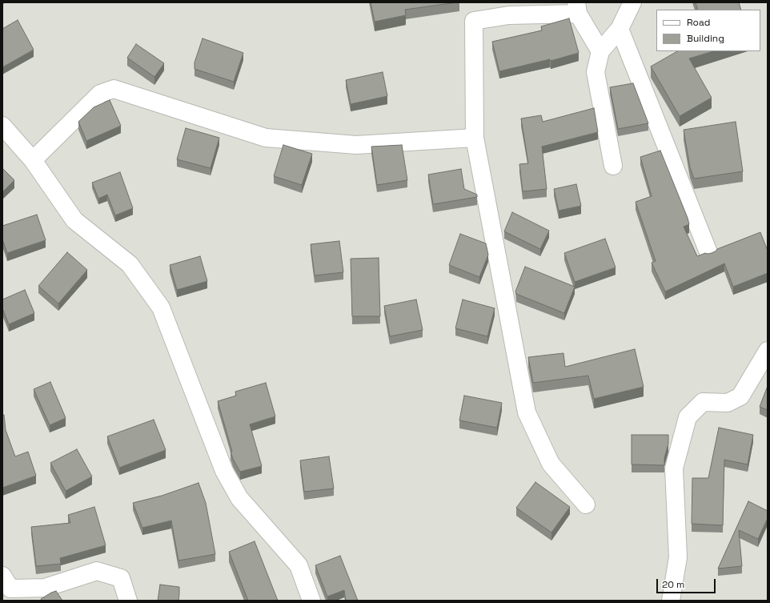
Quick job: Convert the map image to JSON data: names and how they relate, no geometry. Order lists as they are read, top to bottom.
{
  "legend": ["Road", "Building"],
  "scale_bar": "20 m"
}
